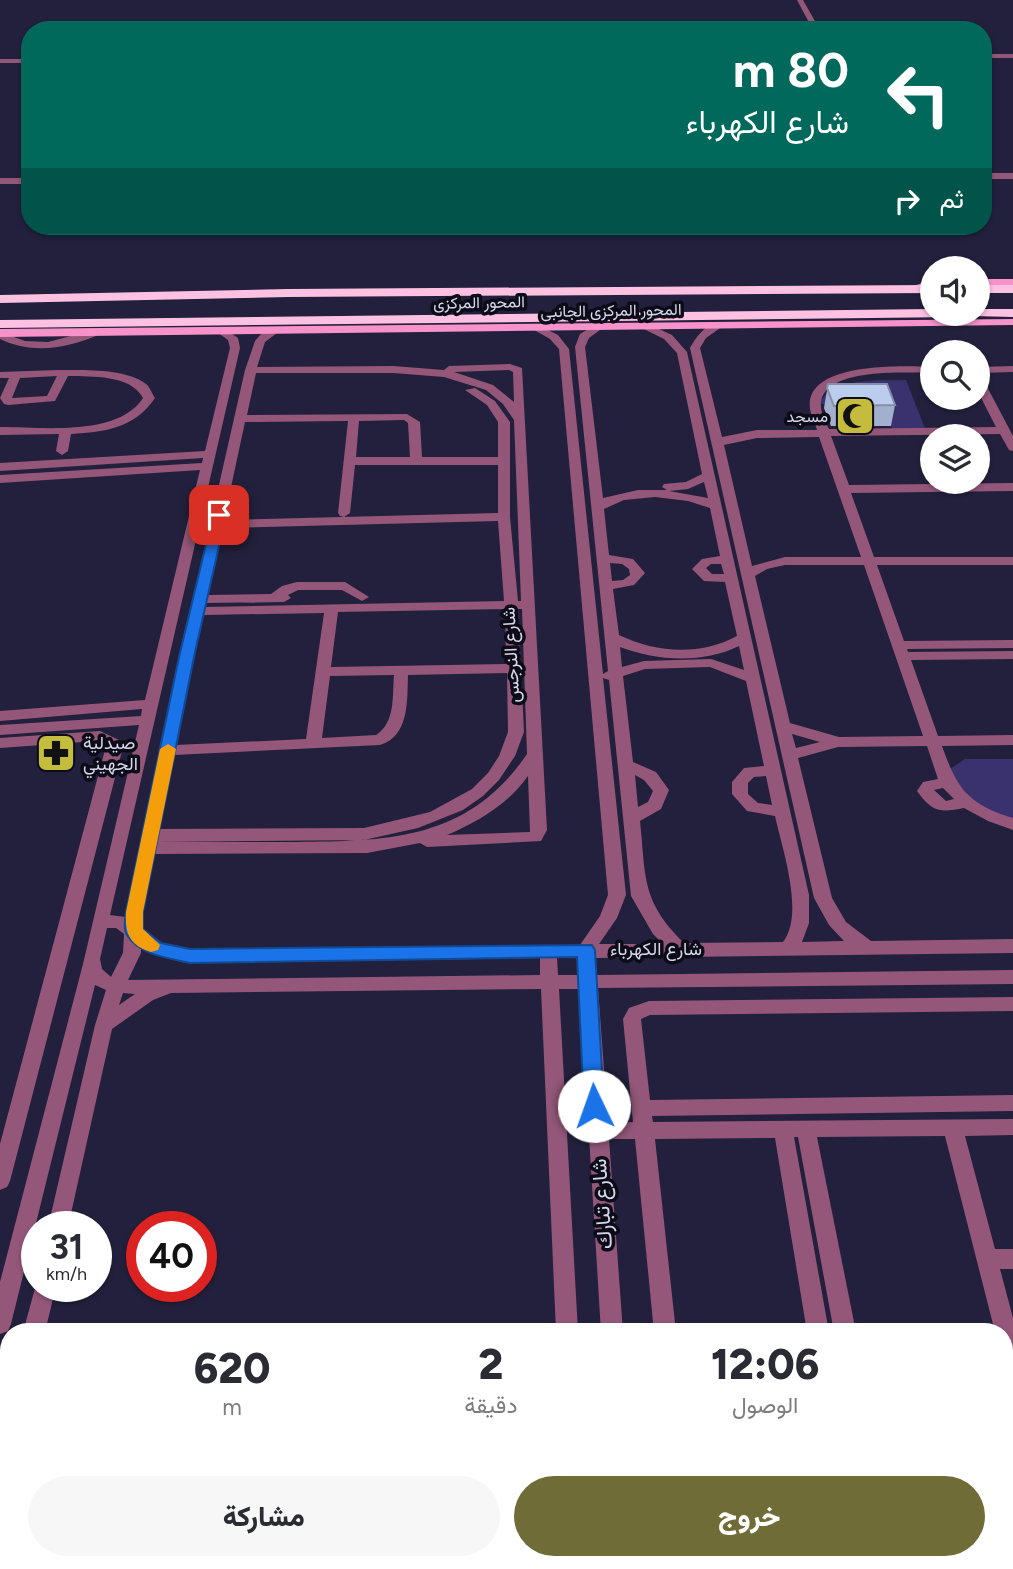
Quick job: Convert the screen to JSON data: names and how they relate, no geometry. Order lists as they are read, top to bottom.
{
  "streets": {
    "highway": ["المحور المركزى"],
    "main road": ["المحور المركزى الجانبى"],
    "street": ["شارع النرجس", "شارع الكهرباء", "شارع تبارك"]
  },
  "crossings": [
    ["المحور المركزى", "المحور المركزى الجانبى"],
    ["شارع الكهرباء", "شارع تبارك"]
  ],
  "places": {
    "mosque": ["مسجد"],
    "pharmacy": ["صيدلية الجهيني"]
  },
  "page": {
    "turn": ["80 m", "شارع الكهرباء"],
    "then": "ثم",
    "speed": "31 km/h",
    "limit": "40",
    "eta": [
      "12:06",
      "الوصول",
      "2",
      "دقيقة",
      "620",
      "m"
    ],
    "buttons": ["خروج", "مشاركة"]
  }
}
